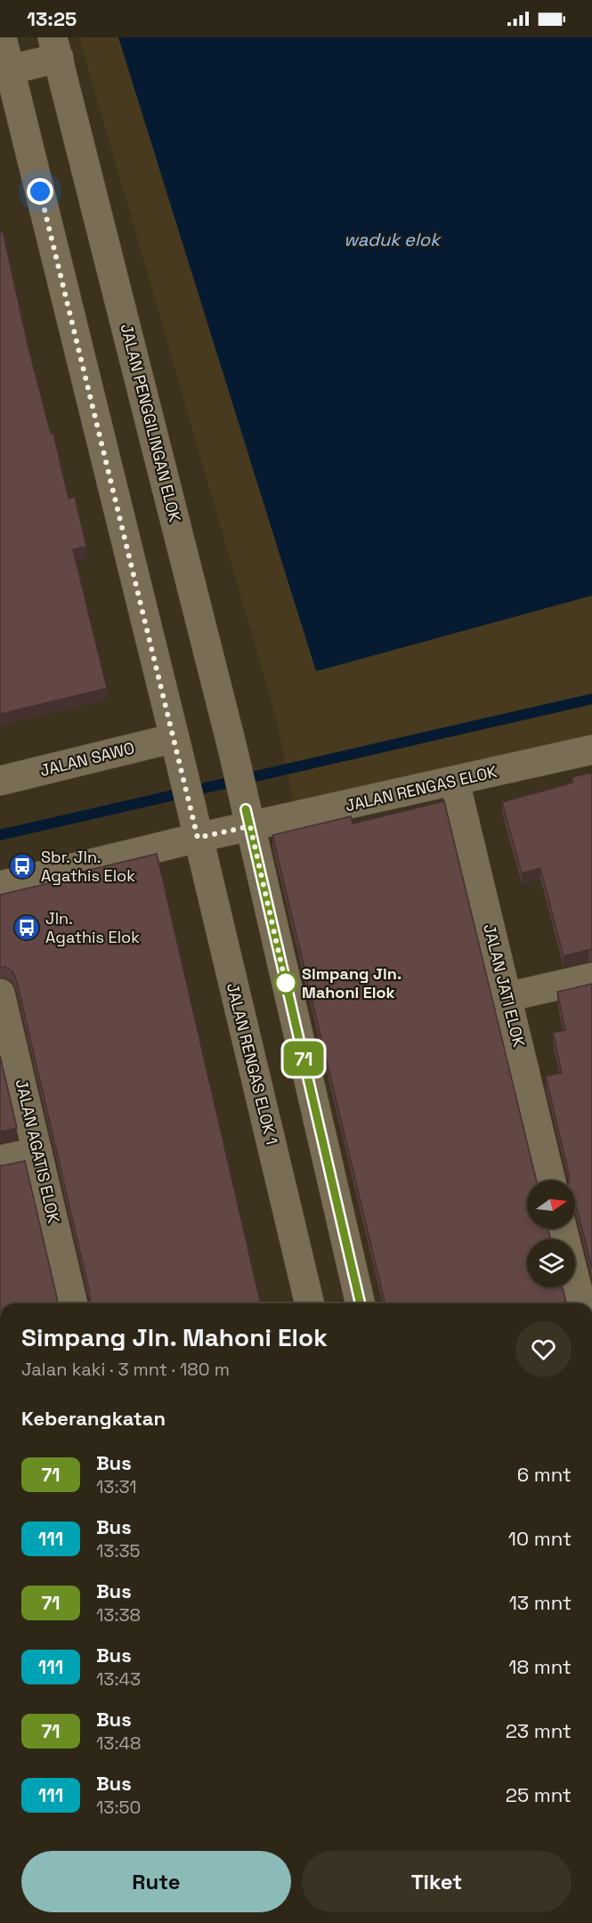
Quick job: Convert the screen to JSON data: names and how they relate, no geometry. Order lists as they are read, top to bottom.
{
  "streets": {
    "street": [
      "JALAN PENGGILINGAN ELOK",
      "JALAN SAWO",
      "JALAN RENGAS ELOK",
      "JALAN JATI ELOK",
      "JALAN RENGAS ELOK 1",
      "JALAN AGATIS ELOK"
    ]
  },
  "crossings": [
    ["JALAN PENGGILINGAN ELOK", "JALAN RENGAS ELOK"],
    ["JALAN RENGAS ELOK", "JALAN JATI ELOK"],
    ["JALAN RENGAS ELOK", "JALAN RENGAS ELOK 1"]
  ],
  "water": ["waduk elok"],
  "places": {
    "bus stop": ["Sbr. Jln. Agathis Elok", "Jln. Agathis Elok"],
    "other": ["Simpang Jln. Mahoni Elok"]
  },
  "lines": ["bus line 71"],
  "north": "right",
  "page": {
    "status": "13:25",
    "on_map": "71",
    "heading": [
      ["Simpang Jln. Mahoni Elok", "Jalan kaki · 3 mnt · 180 m"],
      "Keberangkatan"
    ],
    "list": [
      {
        "mark": "71",
        "name": "Bus",
        "note": "13:31",
        "value": "6 mnt"
      },
      {
        "mark": "111",
        "name": "Bus",
        "note": "13:35",
        "value": "10 mnt"
      },
      {
        "mark": "71",
        "name": "Bus",
        "note": "13:38",
        "value": "13 mnt"
      },
      {
        "mark": "111",
        "name": "Bus",
        "note": "13:43",
        "value": "18 mnt"
      },
      {
        "mark": "71",
        "name": "Bus",
        "note": "13:48",
        "value": "23 mnt"
      },
      {
        "mark": "111",
        "name": "Bus",
        "note": "13:50",
        "value": "25 mnt"
      }
    ],
    "buttons": ["Rute", "Tiket"]
  }
}
